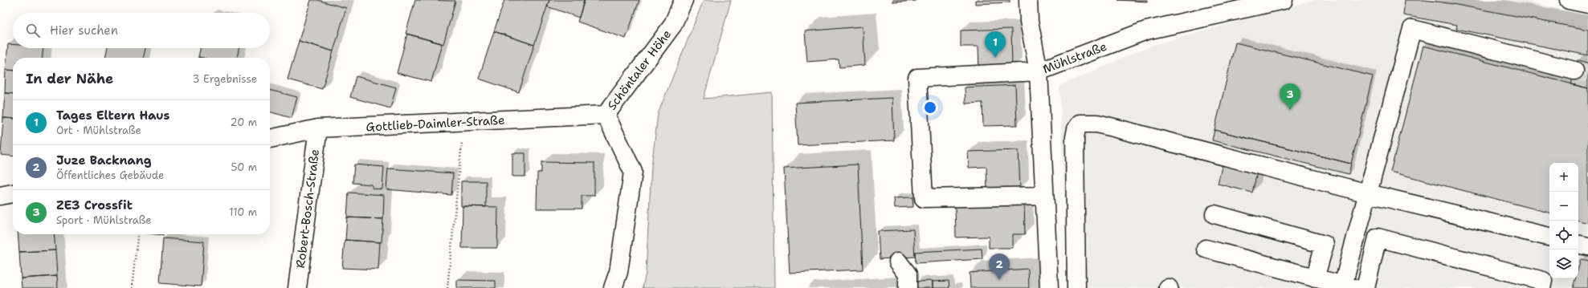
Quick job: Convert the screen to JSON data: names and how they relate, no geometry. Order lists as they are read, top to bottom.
{
  "streets": {
    "street": [
      "Mühlstraße",
      "Schöntaler Höhe",
      "Gottlieb-Daimler-Straße",
      "Robert-Bosch-Straße"
    ]
  },
  "crossings": [
    ["Schöntaler Höhe", "Gottlieb-Daimler-Straße"],
    ["Gottlieb-Daimler-Straße", "Robert-Bosch-Straße"]
  ],
  "page": {
    "search": "Hier suchen",
    "pins": ["1", "3", "2"],
    "heading": ["In der Nähe", "3 Ergebnisse"],
    "list": [
      {
        "mark": "1",
        "name": "Tages Eltern Haus",
        "note": "Ort · Mühlstraße",
        "value": "20 m"
      },
      {
        "mark": "2",
        "name": "Juze Backnang",
        "note": "Öffentliches Gebäude",
        "value": "50 m"
      },
      {
        "mark": "3",
        "name": "ZE3 Crossfit",
        "note": "Sport · Mühlstraße",
        "value": "110 m"
      }
    ],
    "map_buttons": ["+", "−"]
  }
}
